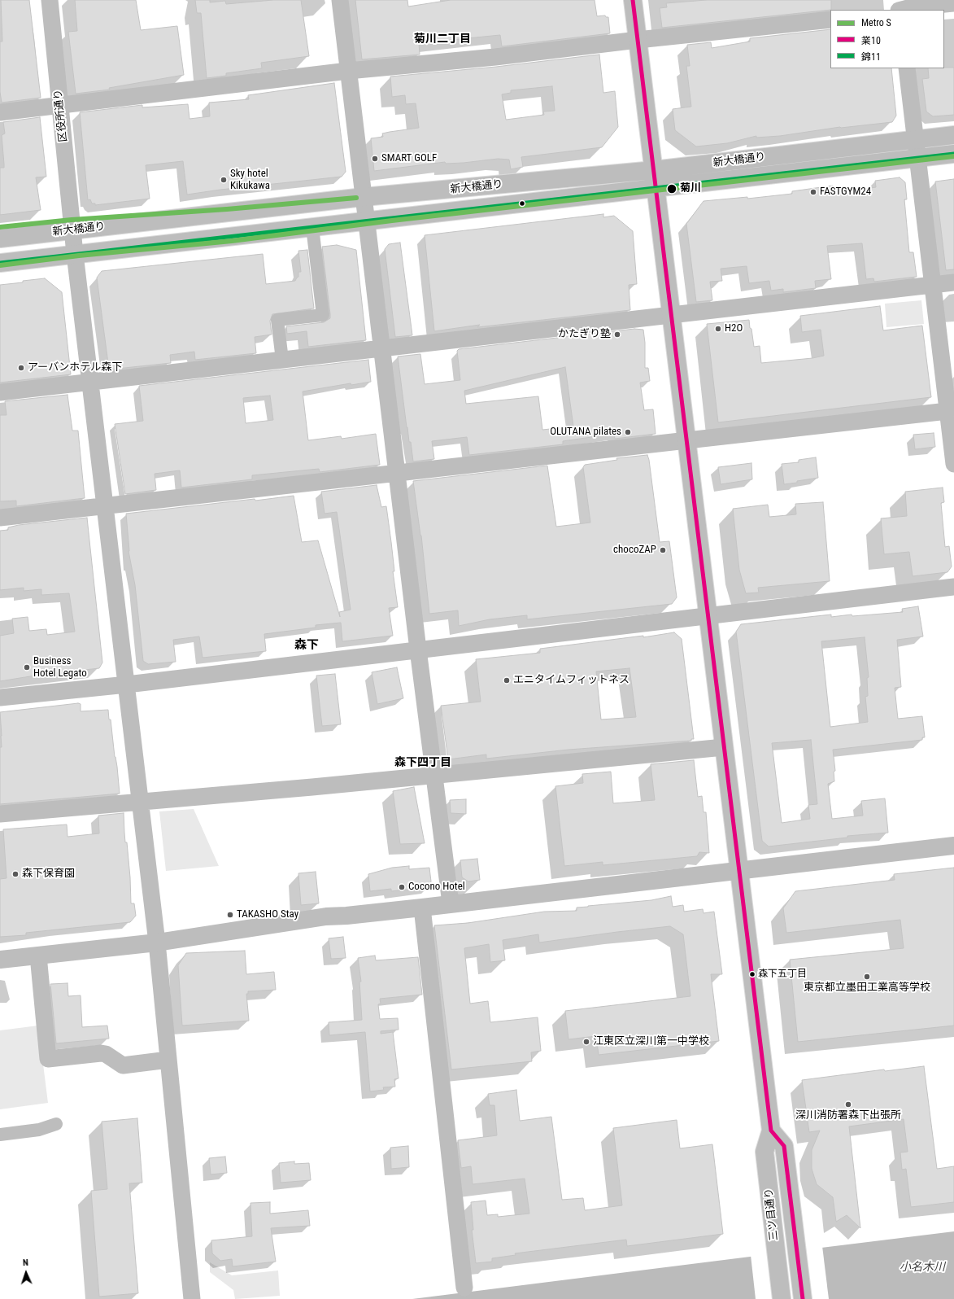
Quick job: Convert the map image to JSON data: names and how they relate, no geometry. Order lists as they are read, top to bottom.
{
  "streets": {
    "main road": ["新大橋通り", "三ツ目通り"],
    "street": ["区役所通り"]
  },
  "crossings": [
    ["区役所通り", "新大橋通り"],
    ["新大橋通り", "三ツ目通り"]
  ],
  "districts": ["菊川二丁目", "森下", "森下四丁目"],
  "water": ["小名木川"],
  "places": [
    "SMART GOLF",
    "Sky hotel Kikukawa",
    "菊川",
    "FASTGYM24",
    "H2O",
    "かたぎり塾",
    "アーバンホテル森下",
    "OLUTANA pilates",
    "chocoZAP",
    "Business Hotel Legato",
    "エニタイムフィットネス",
    "森下保育園",
    "Cocono Hotel",
    "TAKASHO Stay",
    "森下五丁目",
    "東京都立墨田工業高等学校",
    "江東区立深川第一中学校",
    "深川消防署森下出張所"
  ],
  "lines": ["transit line 業10", "transit line 錦11", "metro line S"],
  "legend": ["Metro S", "業10", "錦11"],
  "north": "top"
}
